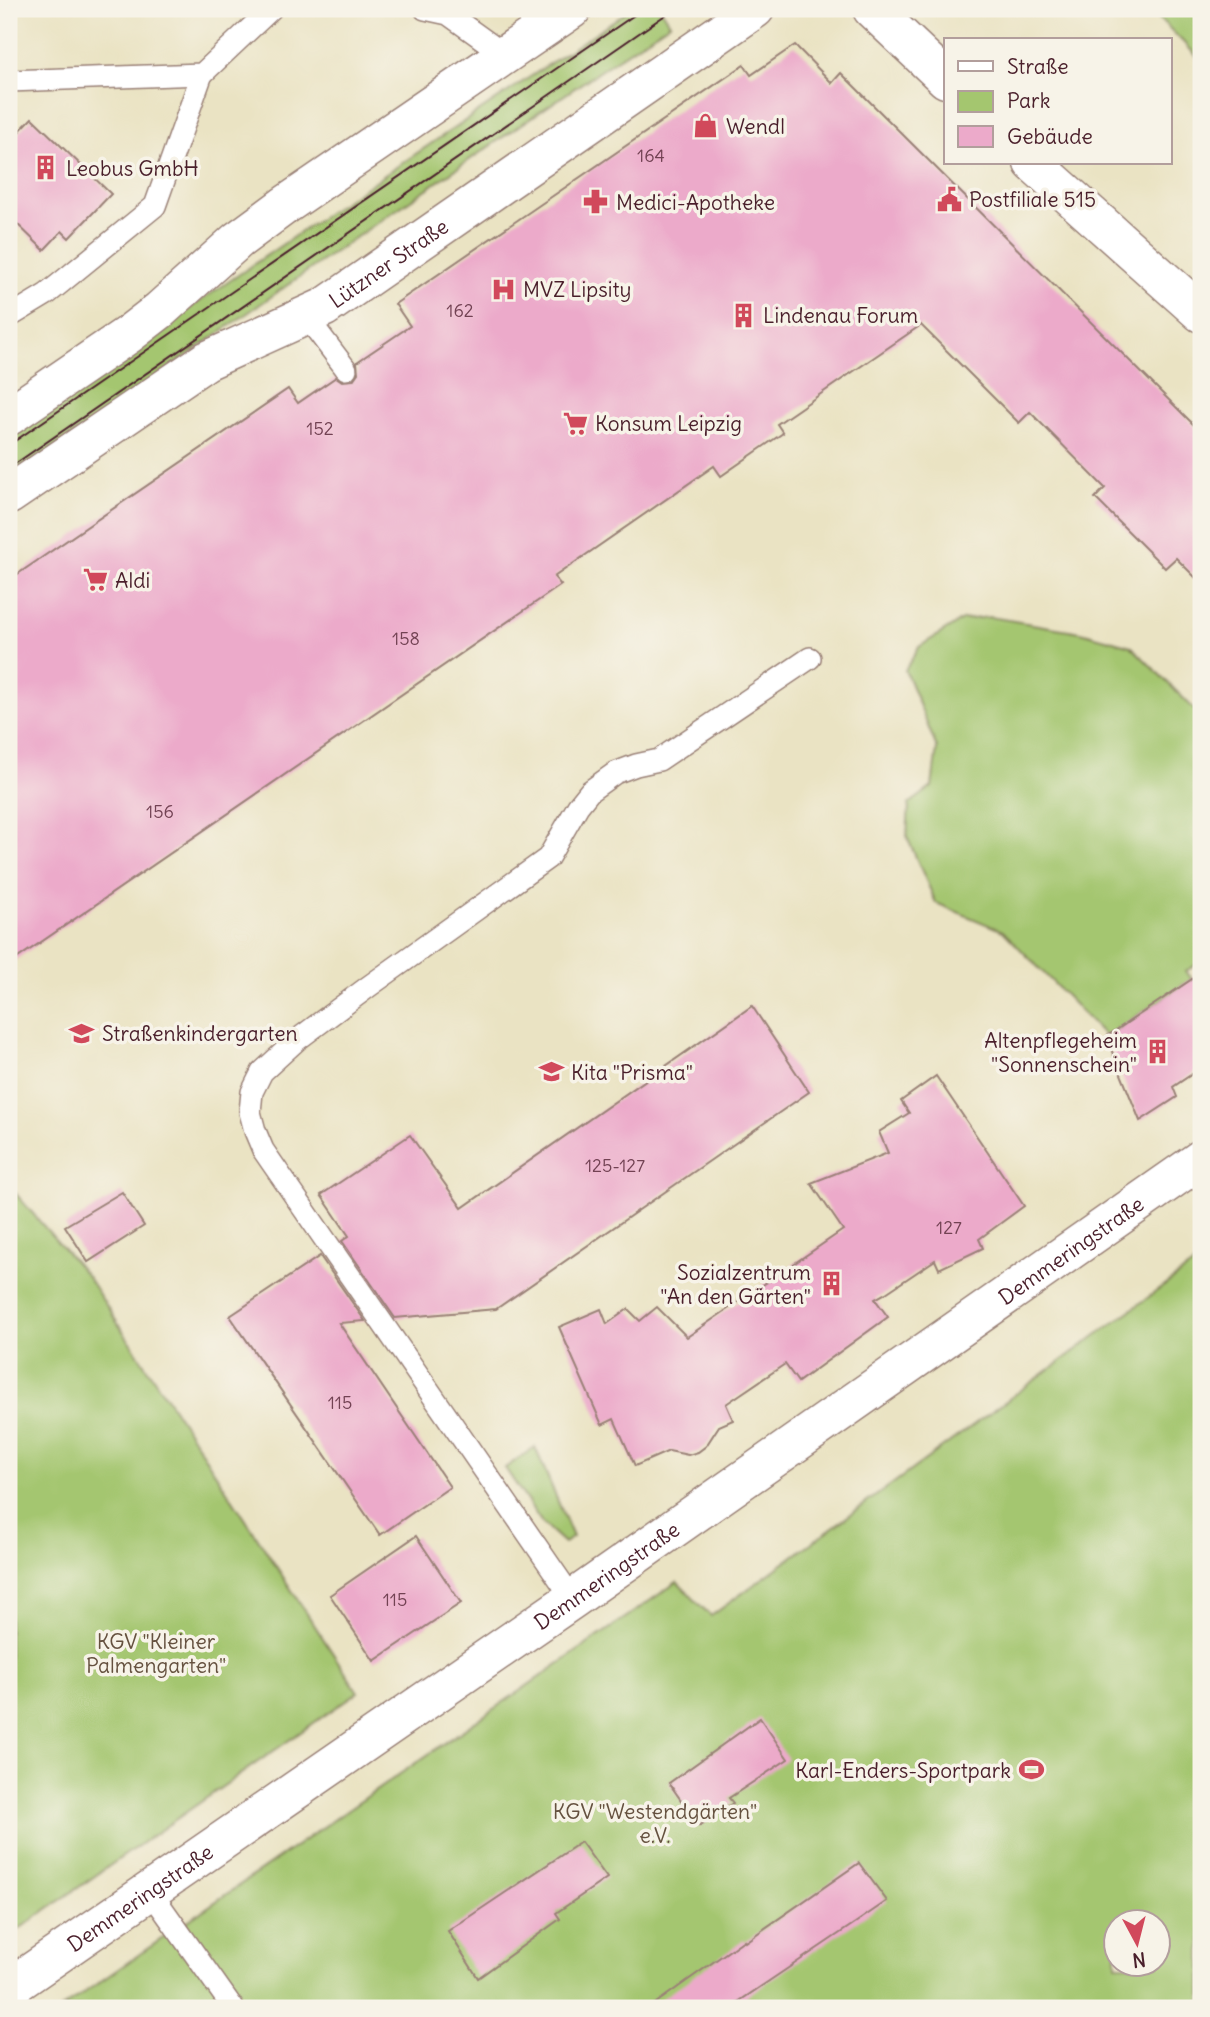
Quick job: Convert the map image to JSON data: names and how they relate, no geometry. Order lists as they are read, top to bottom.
{
  "streets": {
    "street": ["Lützner Straße", "Demmeringstraße"]
  },
  "parks": ["KGV \"Kleiner Palmengarten\"", "KGV \"Westendgärten\" e.V."],
  "places": {
    "shop": ["Wendl"],
    "building": [
      "Leobus GmbH",
      "Lindenau Forum",
      "Altenpflegeheim \"Sonnenschein\"",
      "Sozialzentrum \"An den Gärten\""
    ],
    "public building": ["Postfiliale 515"],
    "pharmacy": ["Medici-Apotheke"],
    "hospital": ["MVZ Lipsity"],
    "supermarket": ["Konsum Leipzig", "Aldi"],
    "school or university": ["Straßenkindergarten", "Kita \"Prisma\""],
    "sports": ["Karl-Enders-Sportpark"]
  },
  "house_numbers": [
    "164",
    "162",
    "152",
    "158",
    "156",
    "125-127",
    "127",
    "115",
    "115"
  ],
  "legend": ["Straße", "Park", "Gebäude"],
  "north": "bottom"
}
